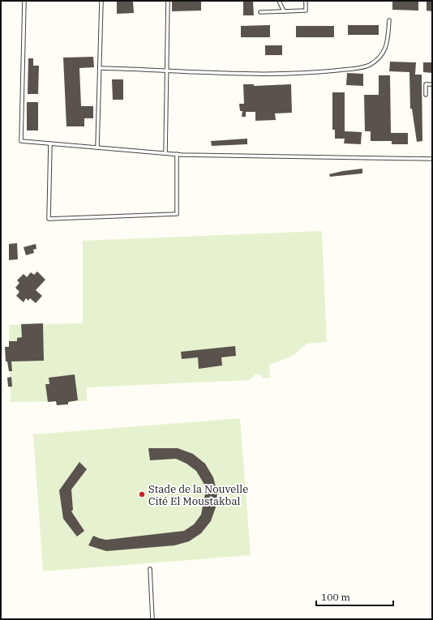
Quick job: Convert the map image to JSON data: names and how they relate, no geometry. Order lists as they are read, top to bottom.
{
  "places": ["Stade de la Nouvelle Cité El Moustakbal"],
  "scale_bar": "100 m"
}
